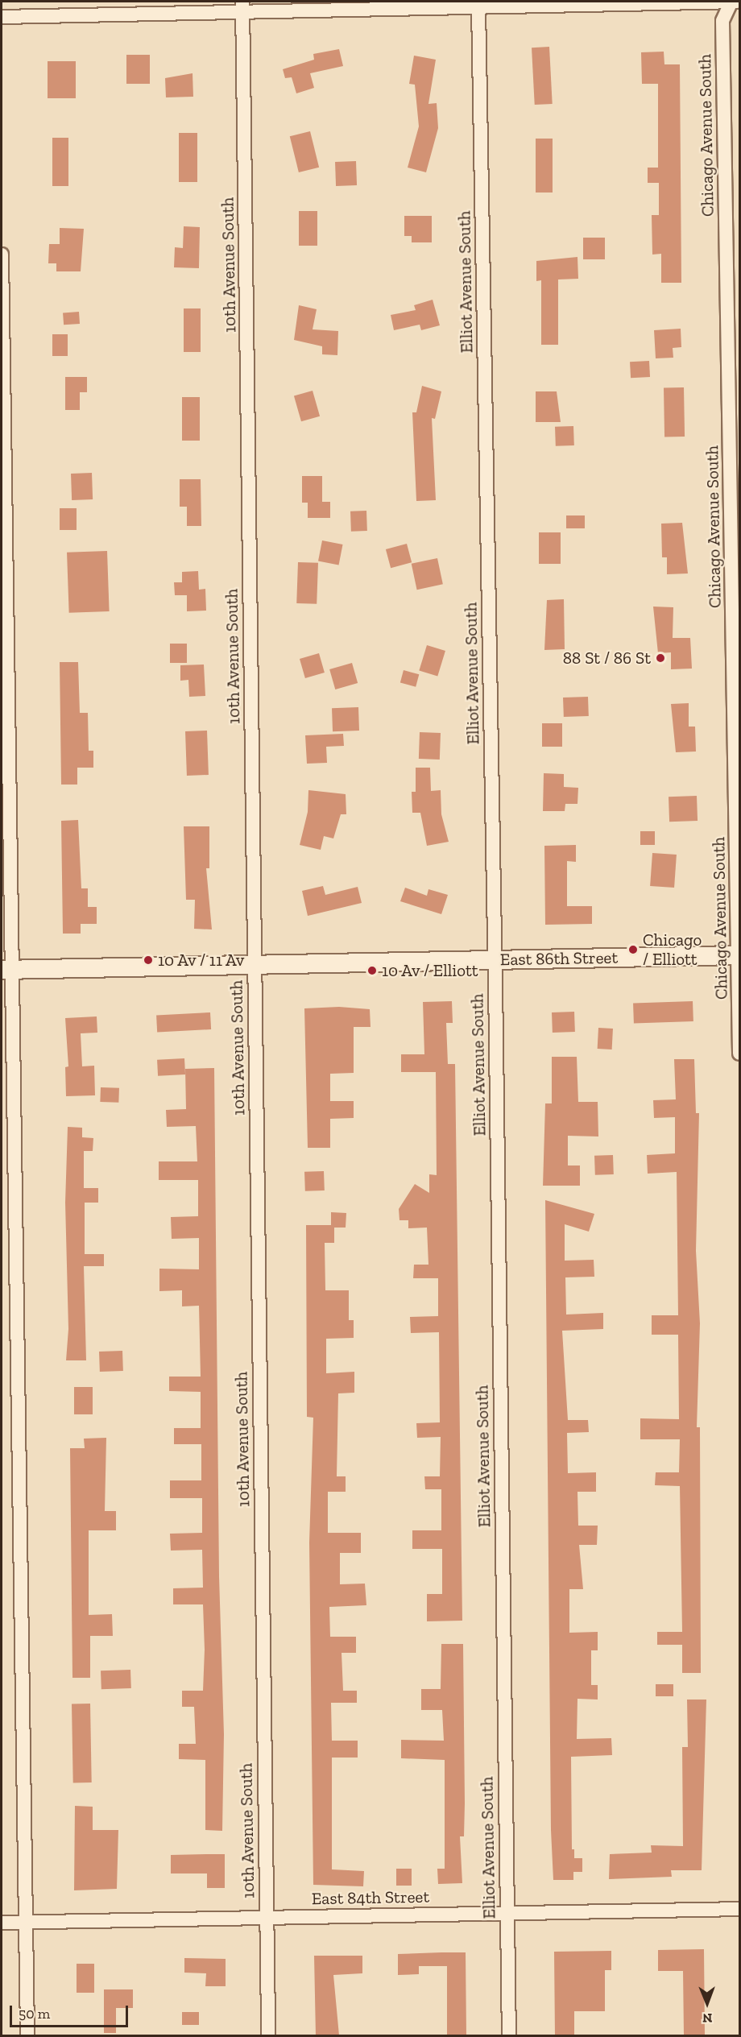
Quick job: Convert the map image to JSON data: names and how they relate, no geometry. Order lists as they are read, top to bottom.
{
  "streets": {
    "street": [
      "Chicago Avenue South",
      "10th Avenue South",
      "Elliot Avenue South",
      "East 86th Street",
      "East 84th Street"
    ]
  },
  "crossings": [
    ["Chicago Avenue South", "East 86th Street"],
    ["10th Avenue South", "East 86th Street"],
    ["10th Avenue South", "East 84th Street"],
    ["Elliot Avenue South", "East 86th Street"],
    ["Elliot Avenue South", "East 84th Street"]
  ],
  "places": [
    "88 St / 86 St",
    "Chicago / Elliott",
    "10 Av / 11 Av",
    "10 Av / Elliott"
  ],
  "scale_bar": "50 m",
  "north": "bottom"
}
